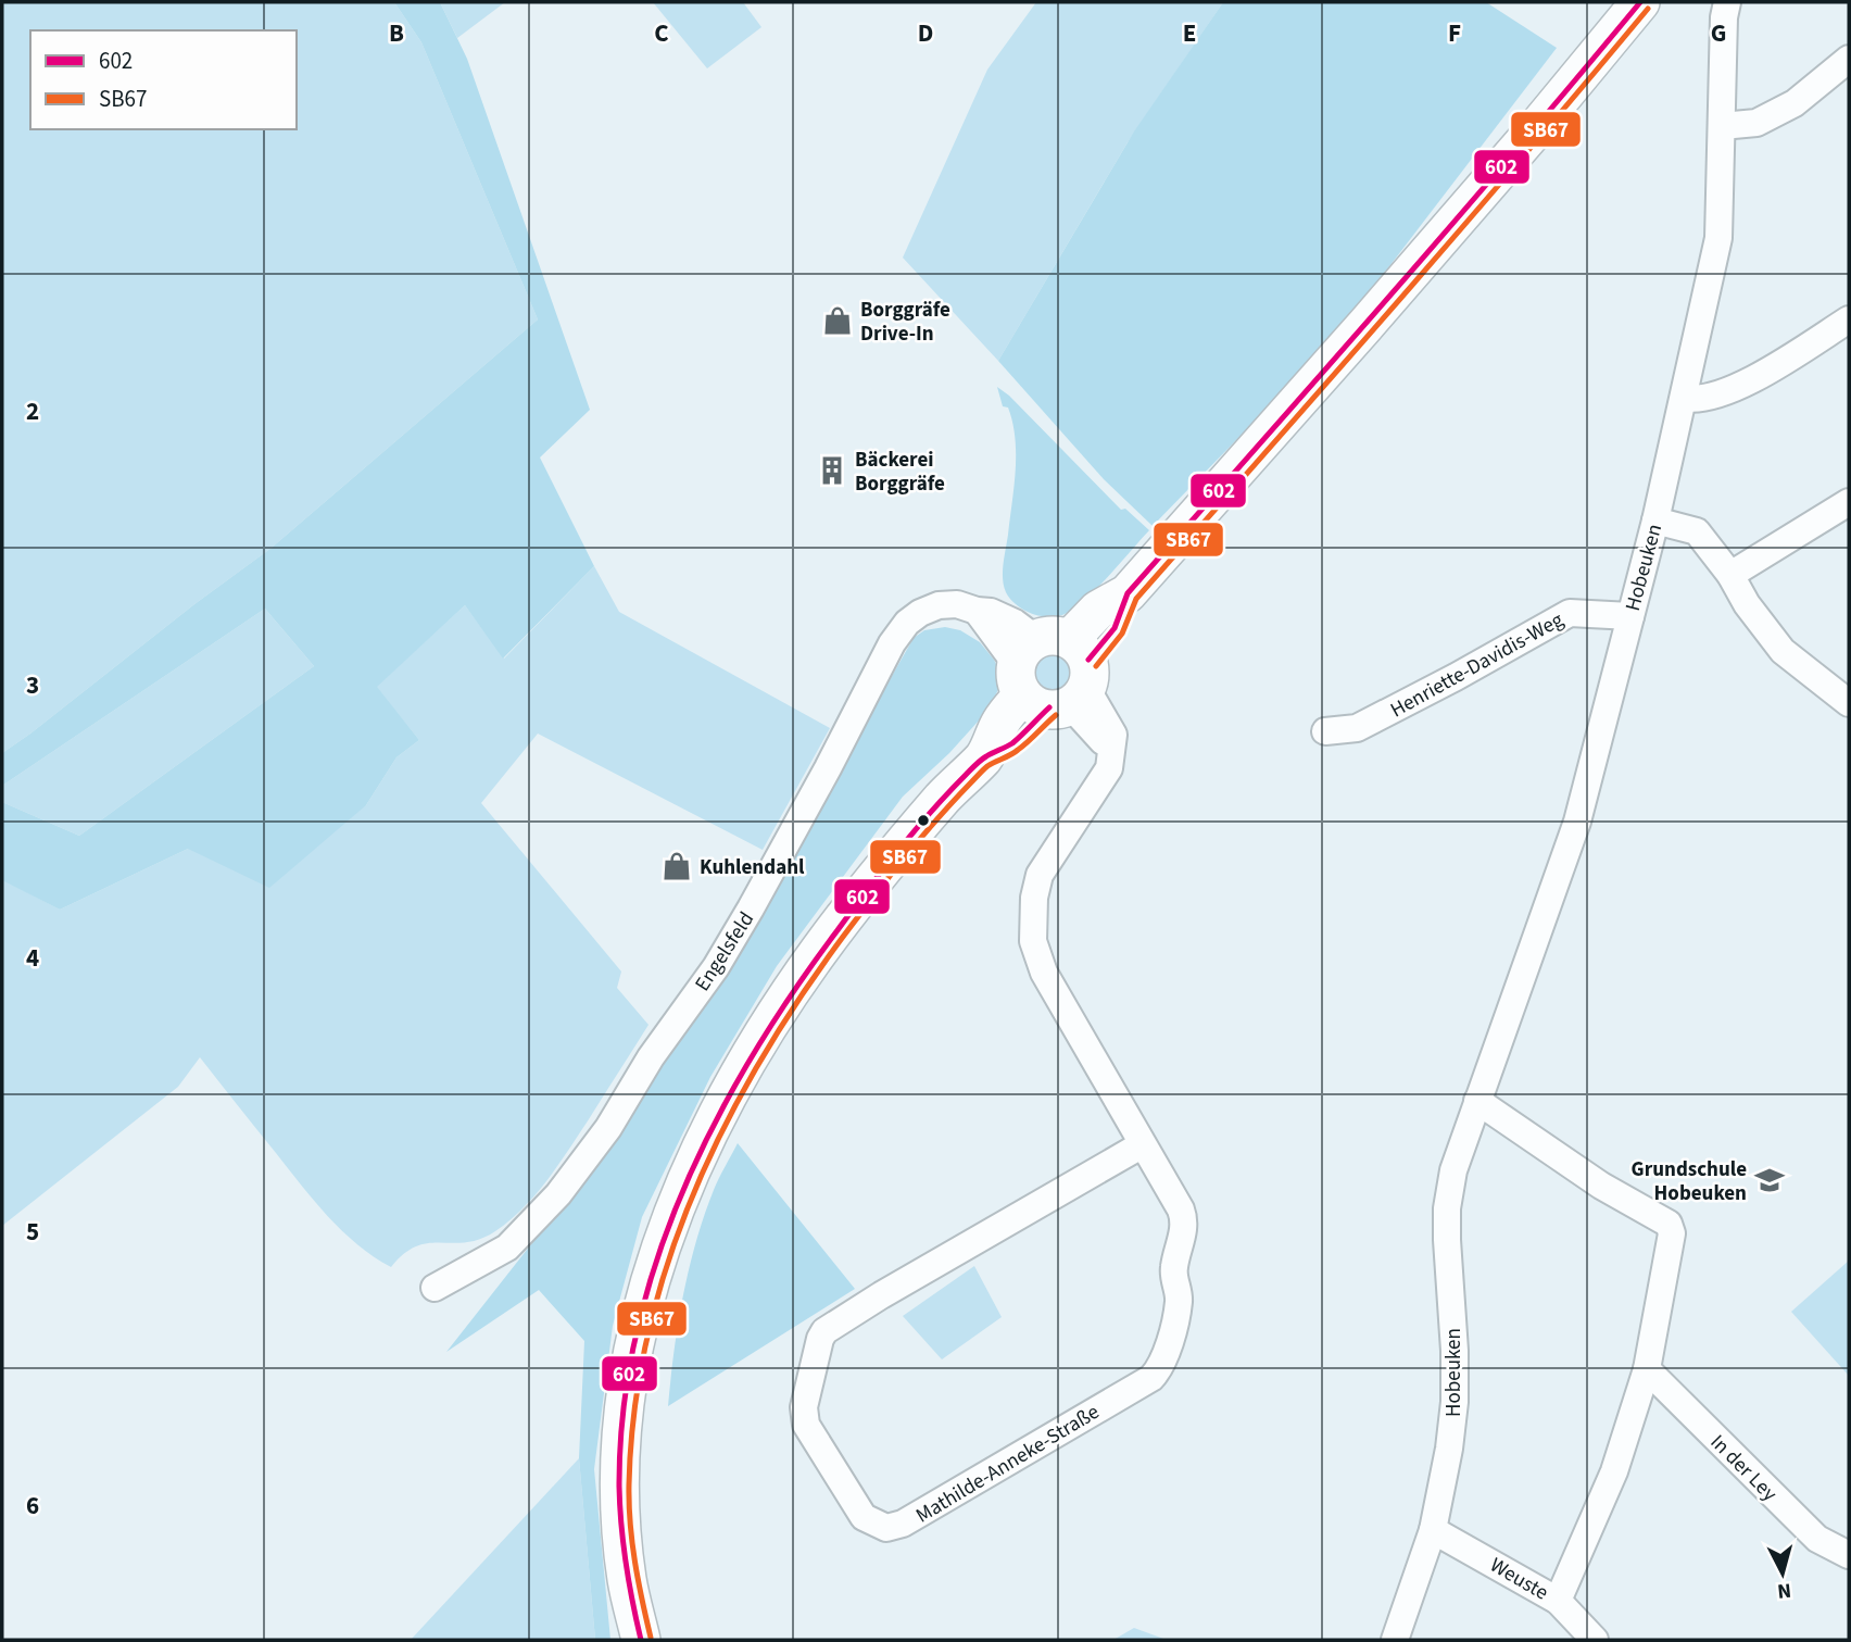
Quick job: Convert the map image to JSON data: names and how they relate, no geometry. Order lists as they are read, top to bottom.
{
  "streets": {
    "street": [
      "Hobeuken",
      "Henriette-Davidis-Weg",
      "Engelsfeld",
      "Mathilde-Anneke-Straße",
      "In der Ley",
      "Weuste"
    ]
  },
  "crossings": [
    ["Hobeuken", "Henriette-Davidis-Weg"],
    ["Hobeuken", "Weuste"],
    ["Engelsfeld", "Mathilde-Anneke-Straße"]
  ],
  "places": {
    "shop": ["Borggräfe Drive-In", "Kuhlendahl"],
    "building": ["Bäckerei Borggräfe"],
    "school or university": ["Grundschule Hobeuken"]
  },
  "lines": ["transit line 602", "transit line SB67"],
  "legend": ["602", "SB67"],
  "north": "bottom",
  "grid": {
    "columns": [
      "B",
      "C",
      "D",
      "E",
      "F",
      "G"
    ],
    "rows": [
      "2",
      "3",
      "4",
      "5",
      "6"
    ]
  }
}
